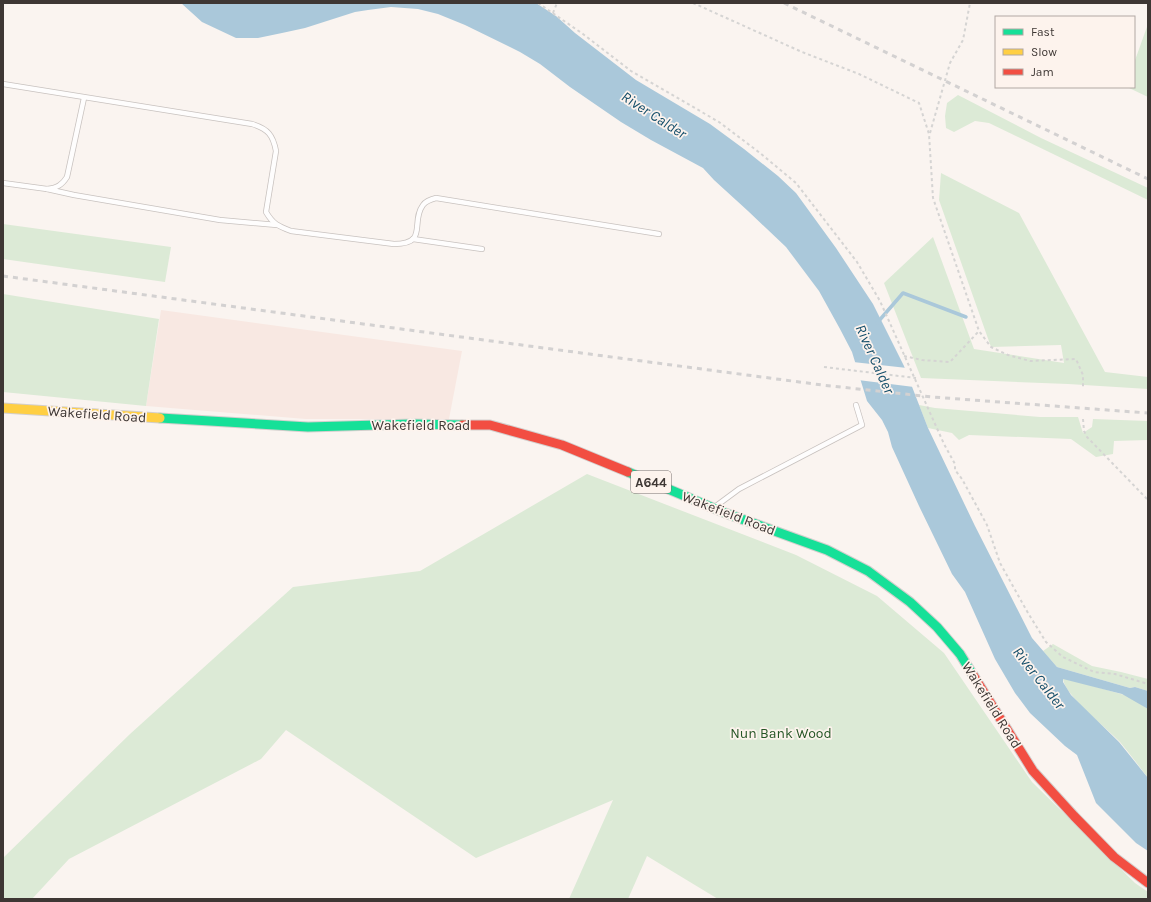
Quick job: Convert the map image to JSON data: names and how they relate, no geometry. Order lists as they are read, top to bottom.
{
  "streets": {
    "highway": ["Wakefield Road", "A644"]
  },
  "water": ["River Calder"],
  "parks": ["Nun Bank Wood"],
  "legend": ["Fast", "Slow", "Jam"]
}
